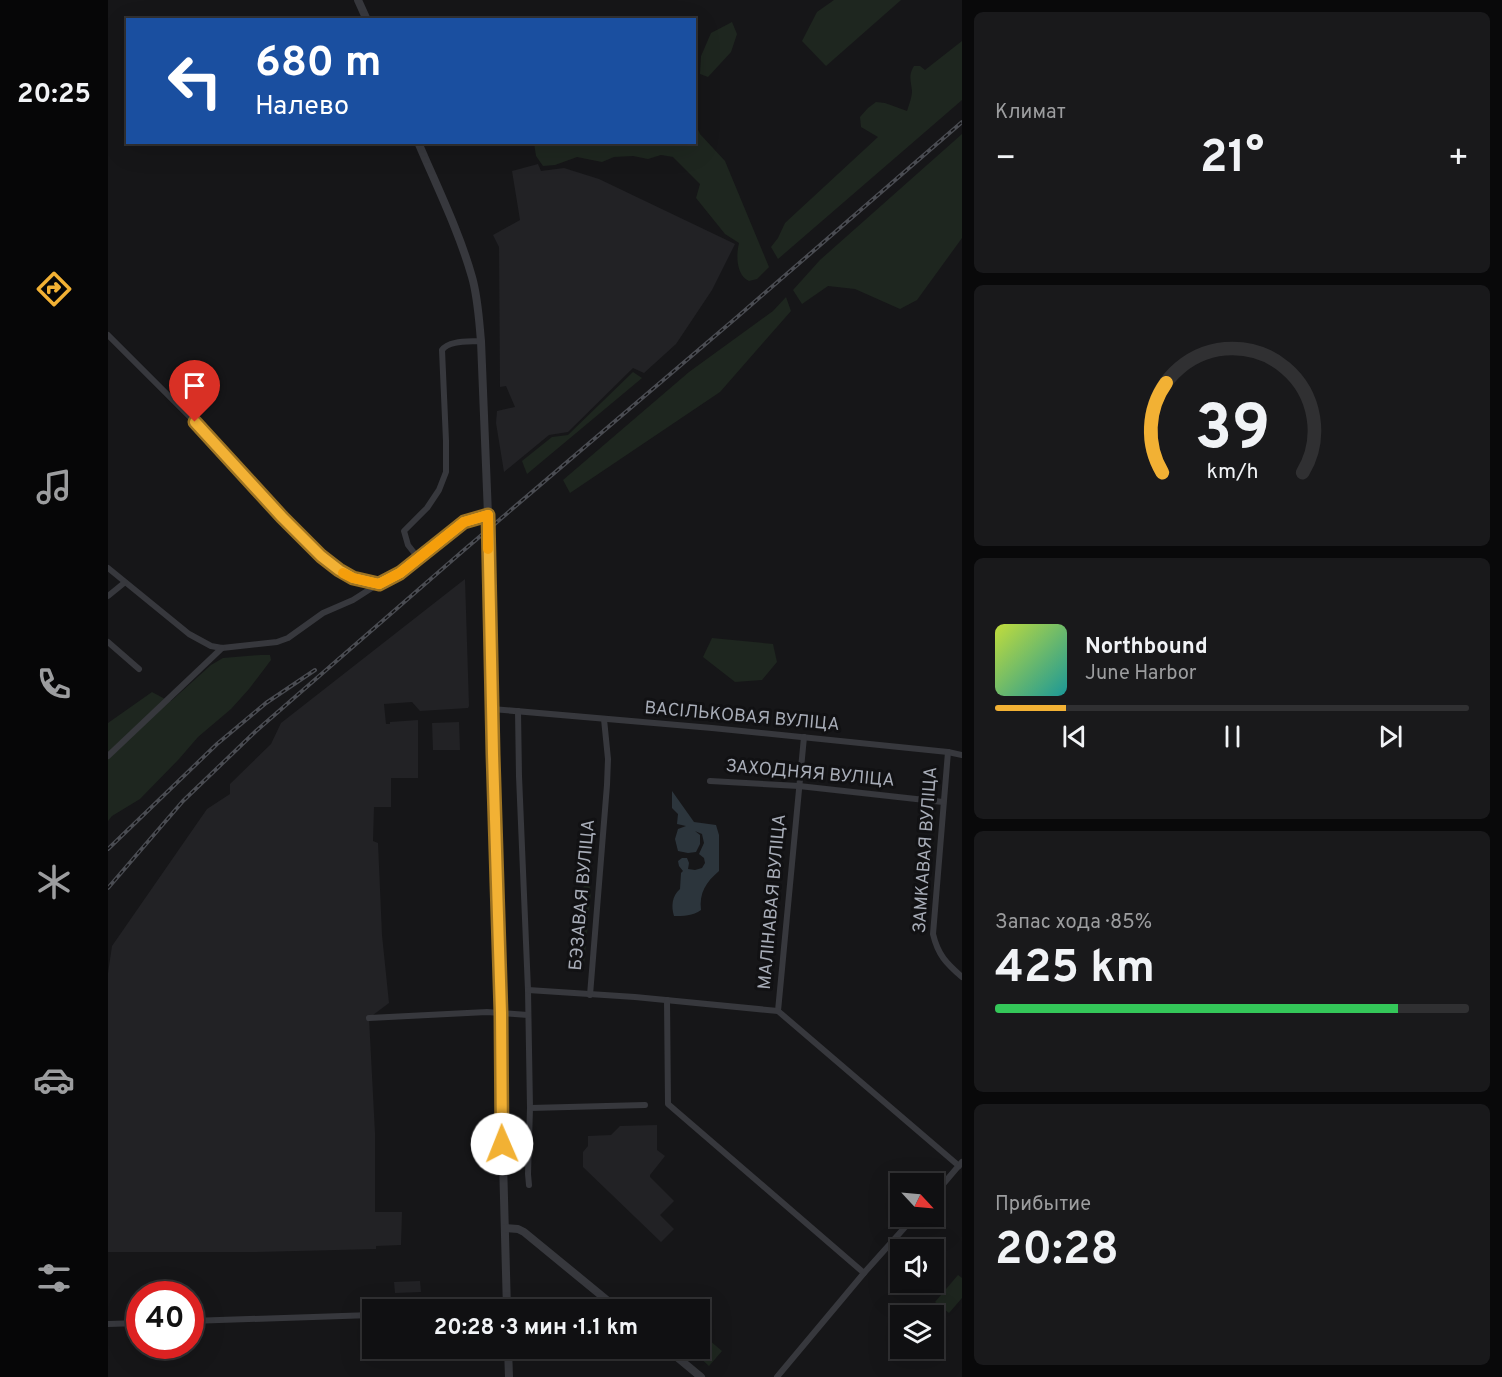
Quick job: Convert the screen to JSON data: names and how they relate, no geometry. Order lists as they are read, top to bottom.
{
  "streets": {
    "street": [
      "ВАСІЛЬКОВАЯ ВУЛІЦА",
      "ЗАХОДНЯЯ ВУЛІЦА",
      "ЗАМКАВАЯ ВУЛІЦА",
      "БЭЗАВАЯ ВУЛІЦА",
      "МАЛІНАВАЯ ВУЛІЦА"
    ]
  },
  "crossings": [
    ["ВАСІЛЬКОВАЯ ВУЛІЦА", "ЗАМКАВАЯ ВУЛІЦА"],
    ["ВАСІЛЬКОВАЯ ВУЛІЦА", "БЭЗАВАЯ ВУЛІЦА"],
    ["ВАСІЛЬКОВАЯ ВУЛІЦА", "МАЛІНАВАЯ ВУЛІЦА"],
    ["ЗАХОДНЯЯ ВУЛІЦА", "ЗАМКАВАЯ ВУЛІЦА"],
    ["ЗАХОДНЯЯ ВУЛІЦА", "МАЛІНАВАЯ ВУЛІЦА"],
    ["БЭЗАВАЯ ВУЛІЦА", "МАЛІНАВАЯ ВУЛІЦА"]
  ],
  "north": "bottom right",
  "page": {
    "tabs": "20:25",
    "tile": [
      "Климат",
      ["Запас хода · 85%", "425 km"],
      ["Прибытие", "20:28"]
    ],
    "turn": ["680 m", "Налево"],
    "heat": ["−", "21°", "+"],
    "song": ["Northbound", "June Harbor"],
    "limit": "40",
    "trip": "20:28 · 3 мин · 1.1 km",
    "gauge": ["39", "km/h"]
  }
}
